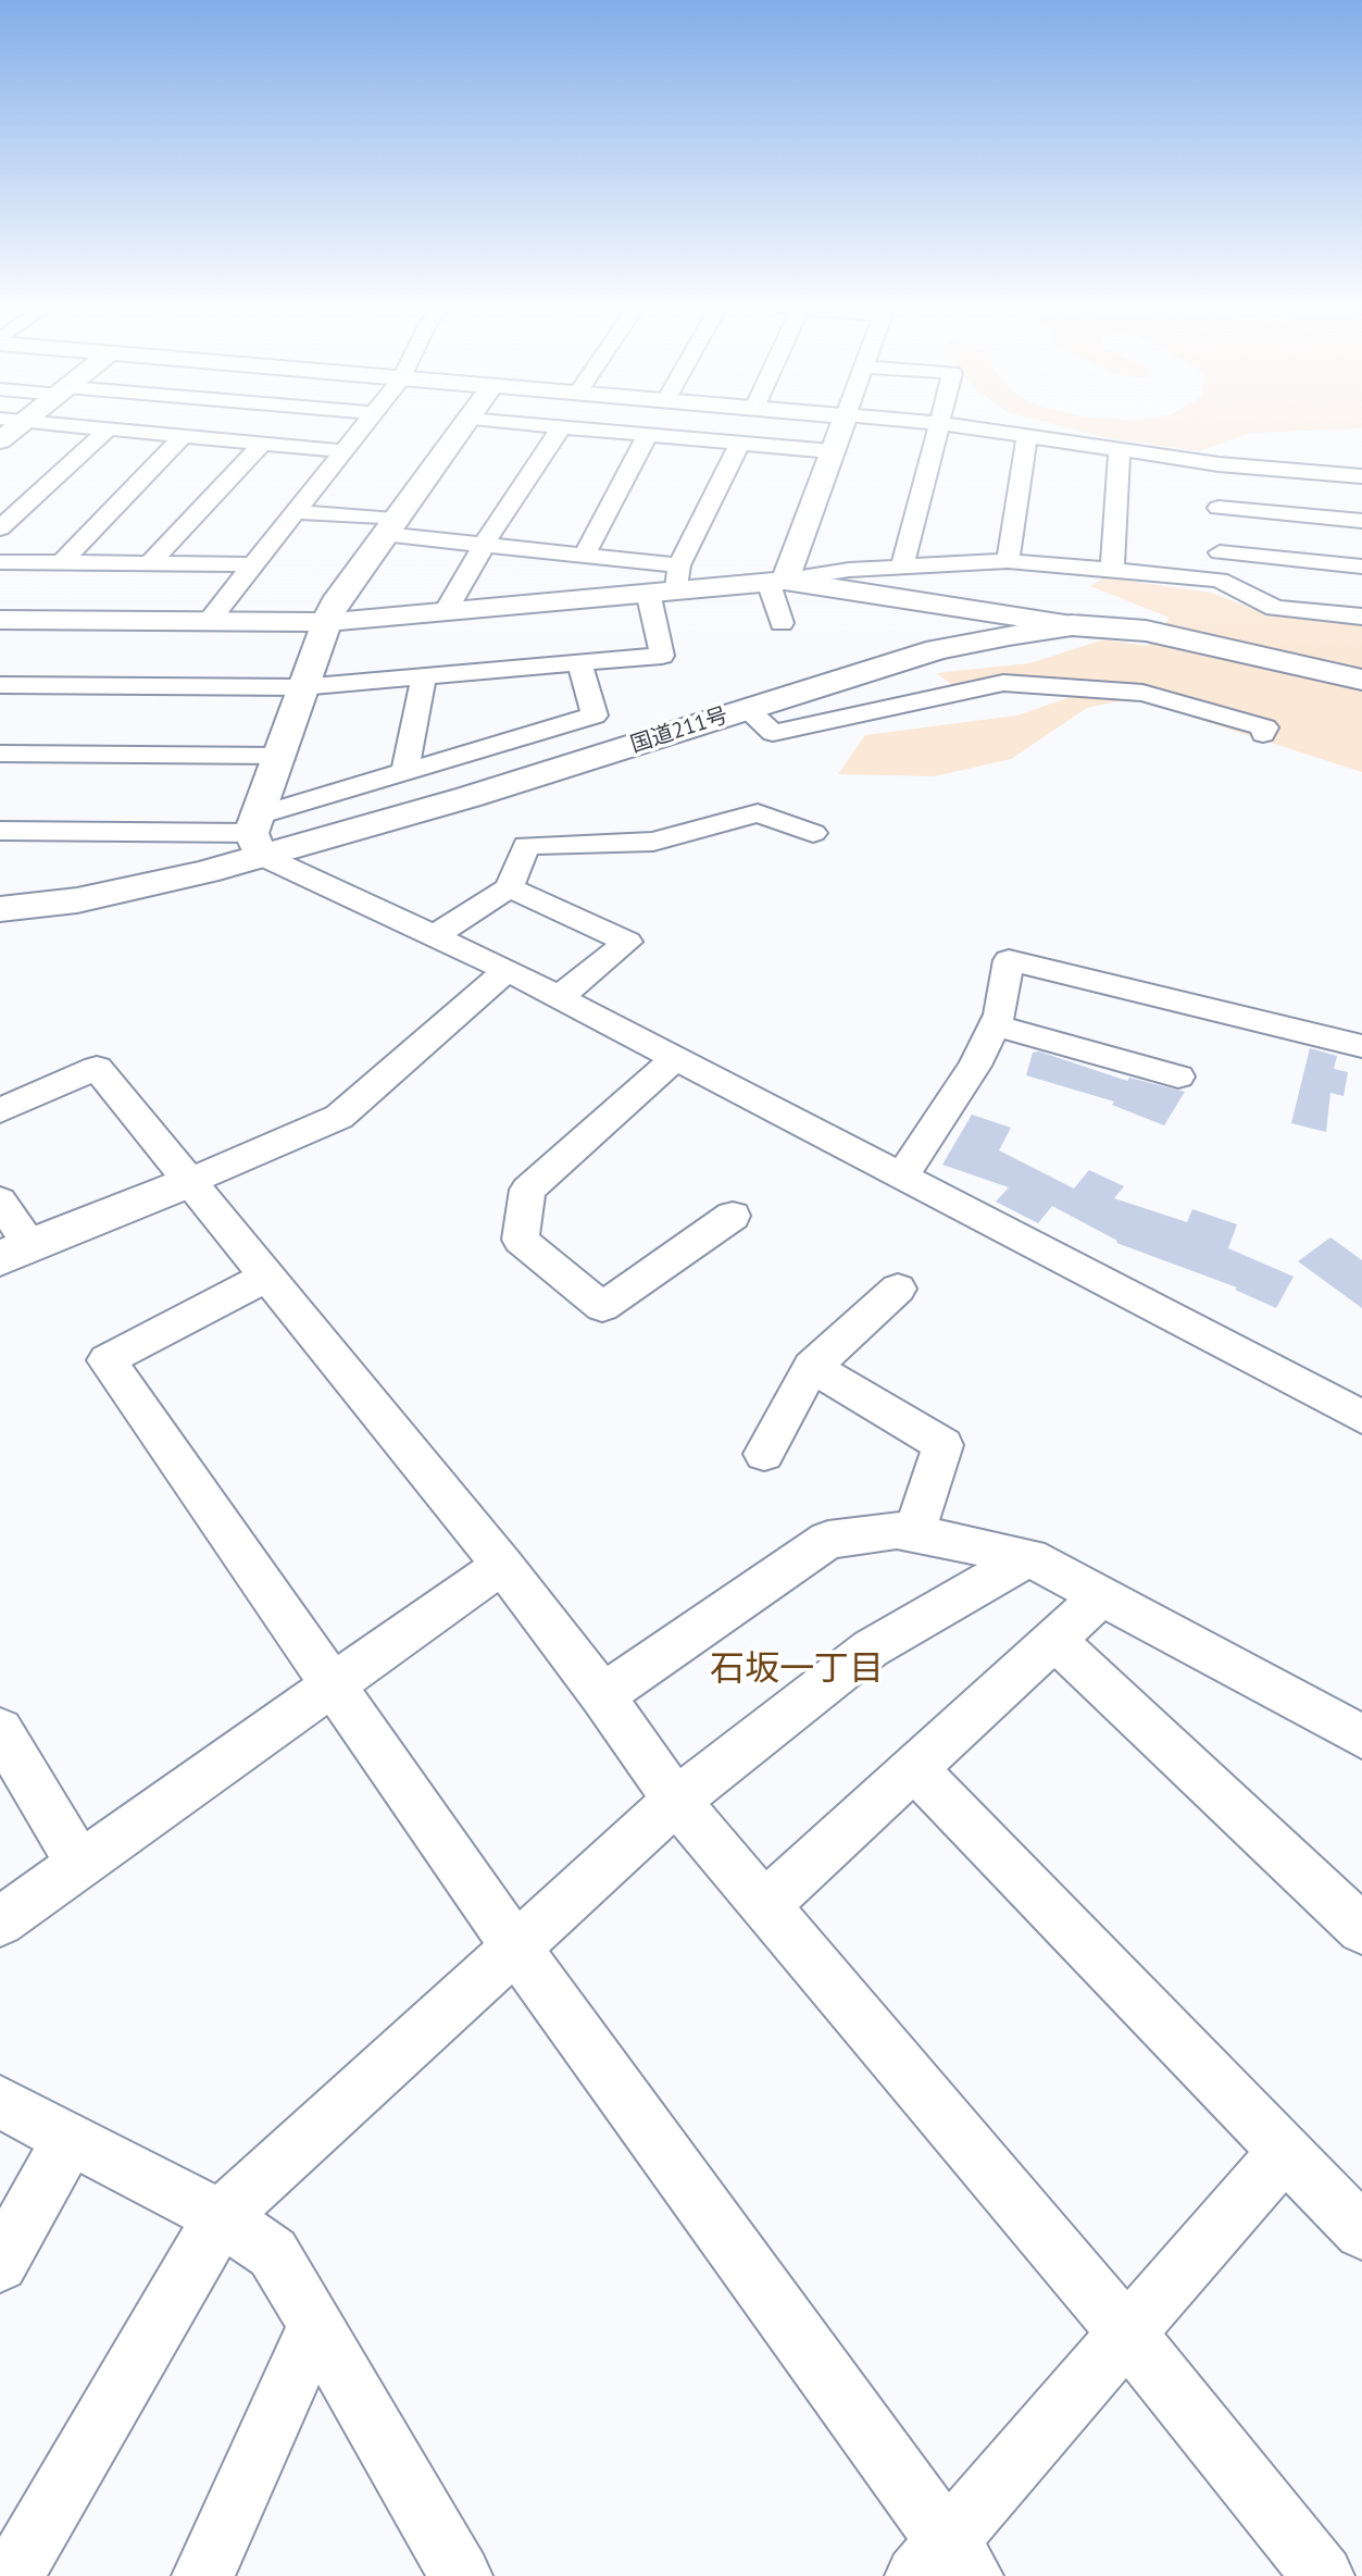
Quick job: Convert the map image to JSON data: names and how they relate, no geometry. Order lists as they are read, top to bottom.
{
  "streets": {
    "highway": ["国道211号"]
  },
  "districts": ["石坂一丁目"]
}
